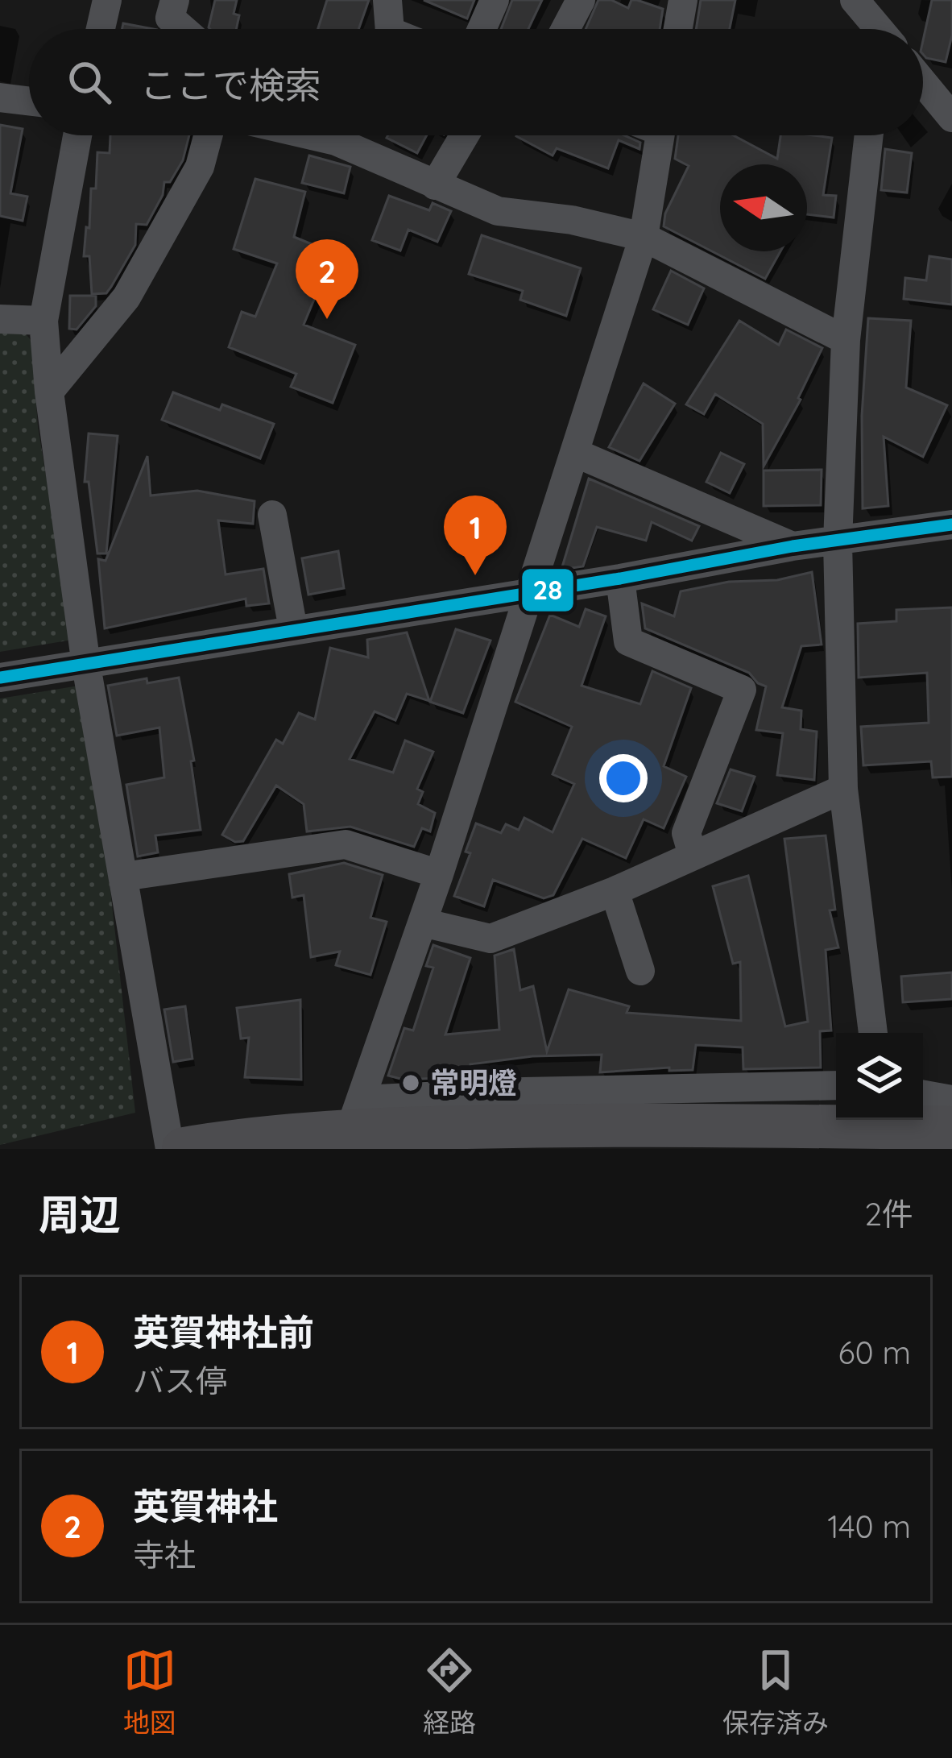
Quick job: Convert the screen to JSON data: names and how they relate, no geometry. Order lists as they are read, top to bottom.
{
  "places": ["常明燈"],
  "lines": ["transit line 28"],
  "north": "left",
  "page": {
    "search": "ここで検索",
    "pins": ["2", "1"],
    "heading": ["周辺", "2件"],
    "list": [
      {
        "mark": "1",
        "name": "英賀神社前",
        "note": "バス停",
        "value": "60 m"
      },
      {
        "mark": "2",
        "name": "英賀神社",
        "note": "寺社",
        "value": "140 m"
      }
    ],
    "nav": ["地図", "経路", "保存済み"]
  }
}
